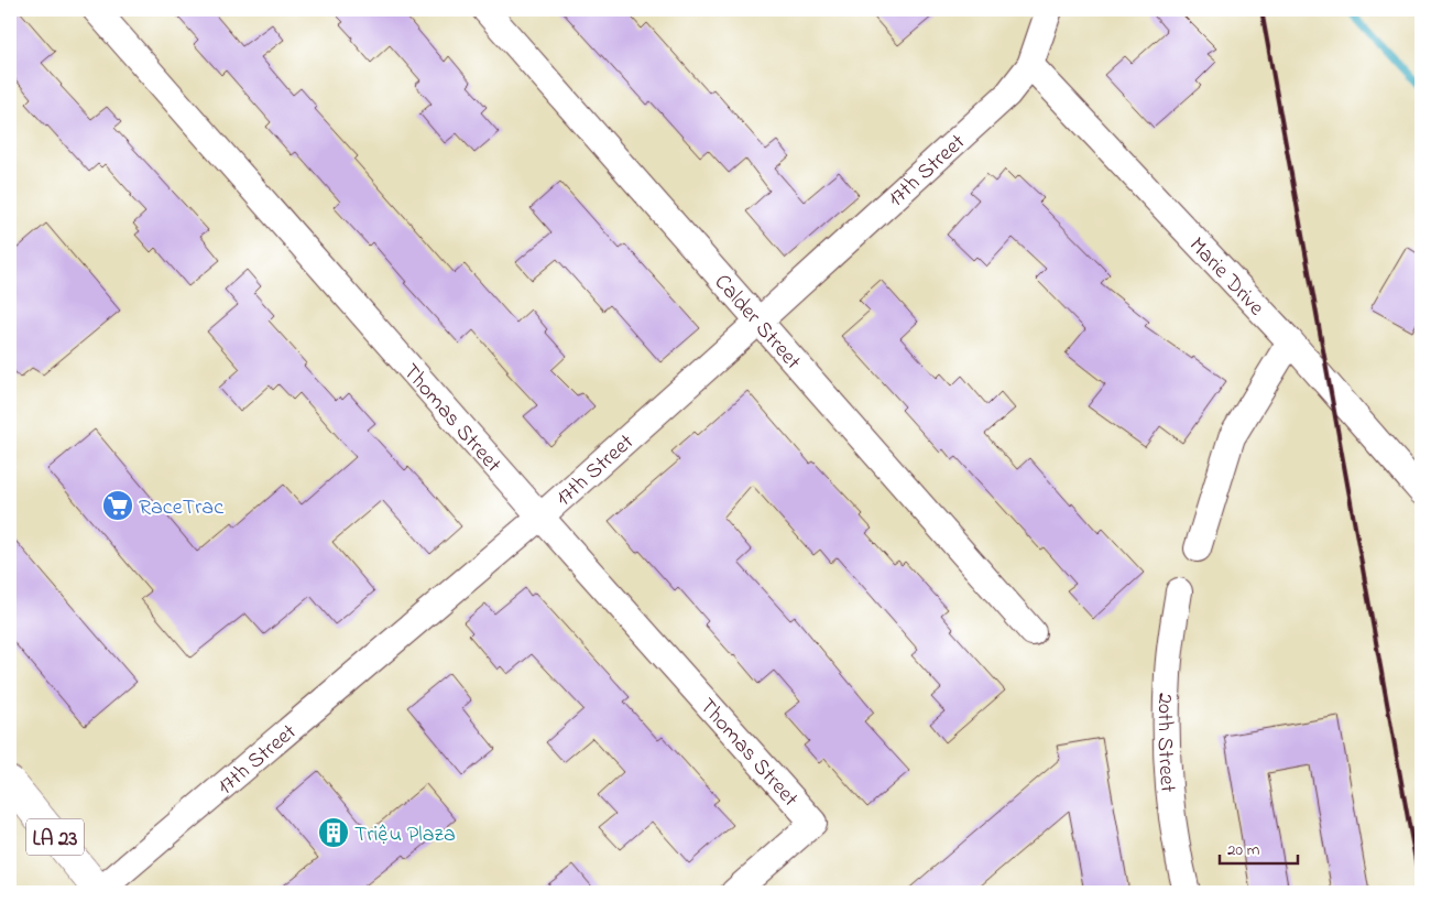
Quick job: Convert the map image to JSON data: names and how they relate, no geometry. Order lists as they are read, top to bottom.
{
  "streets": {
    "highway": ["LA 23"],
    "street": [
      "17th Street",
      "Marie Drive",
      "Calder Street",
      "Thomas Street",
      "20th Street"
    ]
  },
  "crossings": [
    ["17th Street", "Marie Drive"],
    ["17th Street", "Calder Street"],
    ["17th Street", "Thomas Street"],
    ["17th Street", "LA 23"]
  ],
  "places": {
    "supermarket": ["RaceTrac"],
    "building": ["Triệu Plaza"]
  },
  "scale_bar": "20 m"
}
